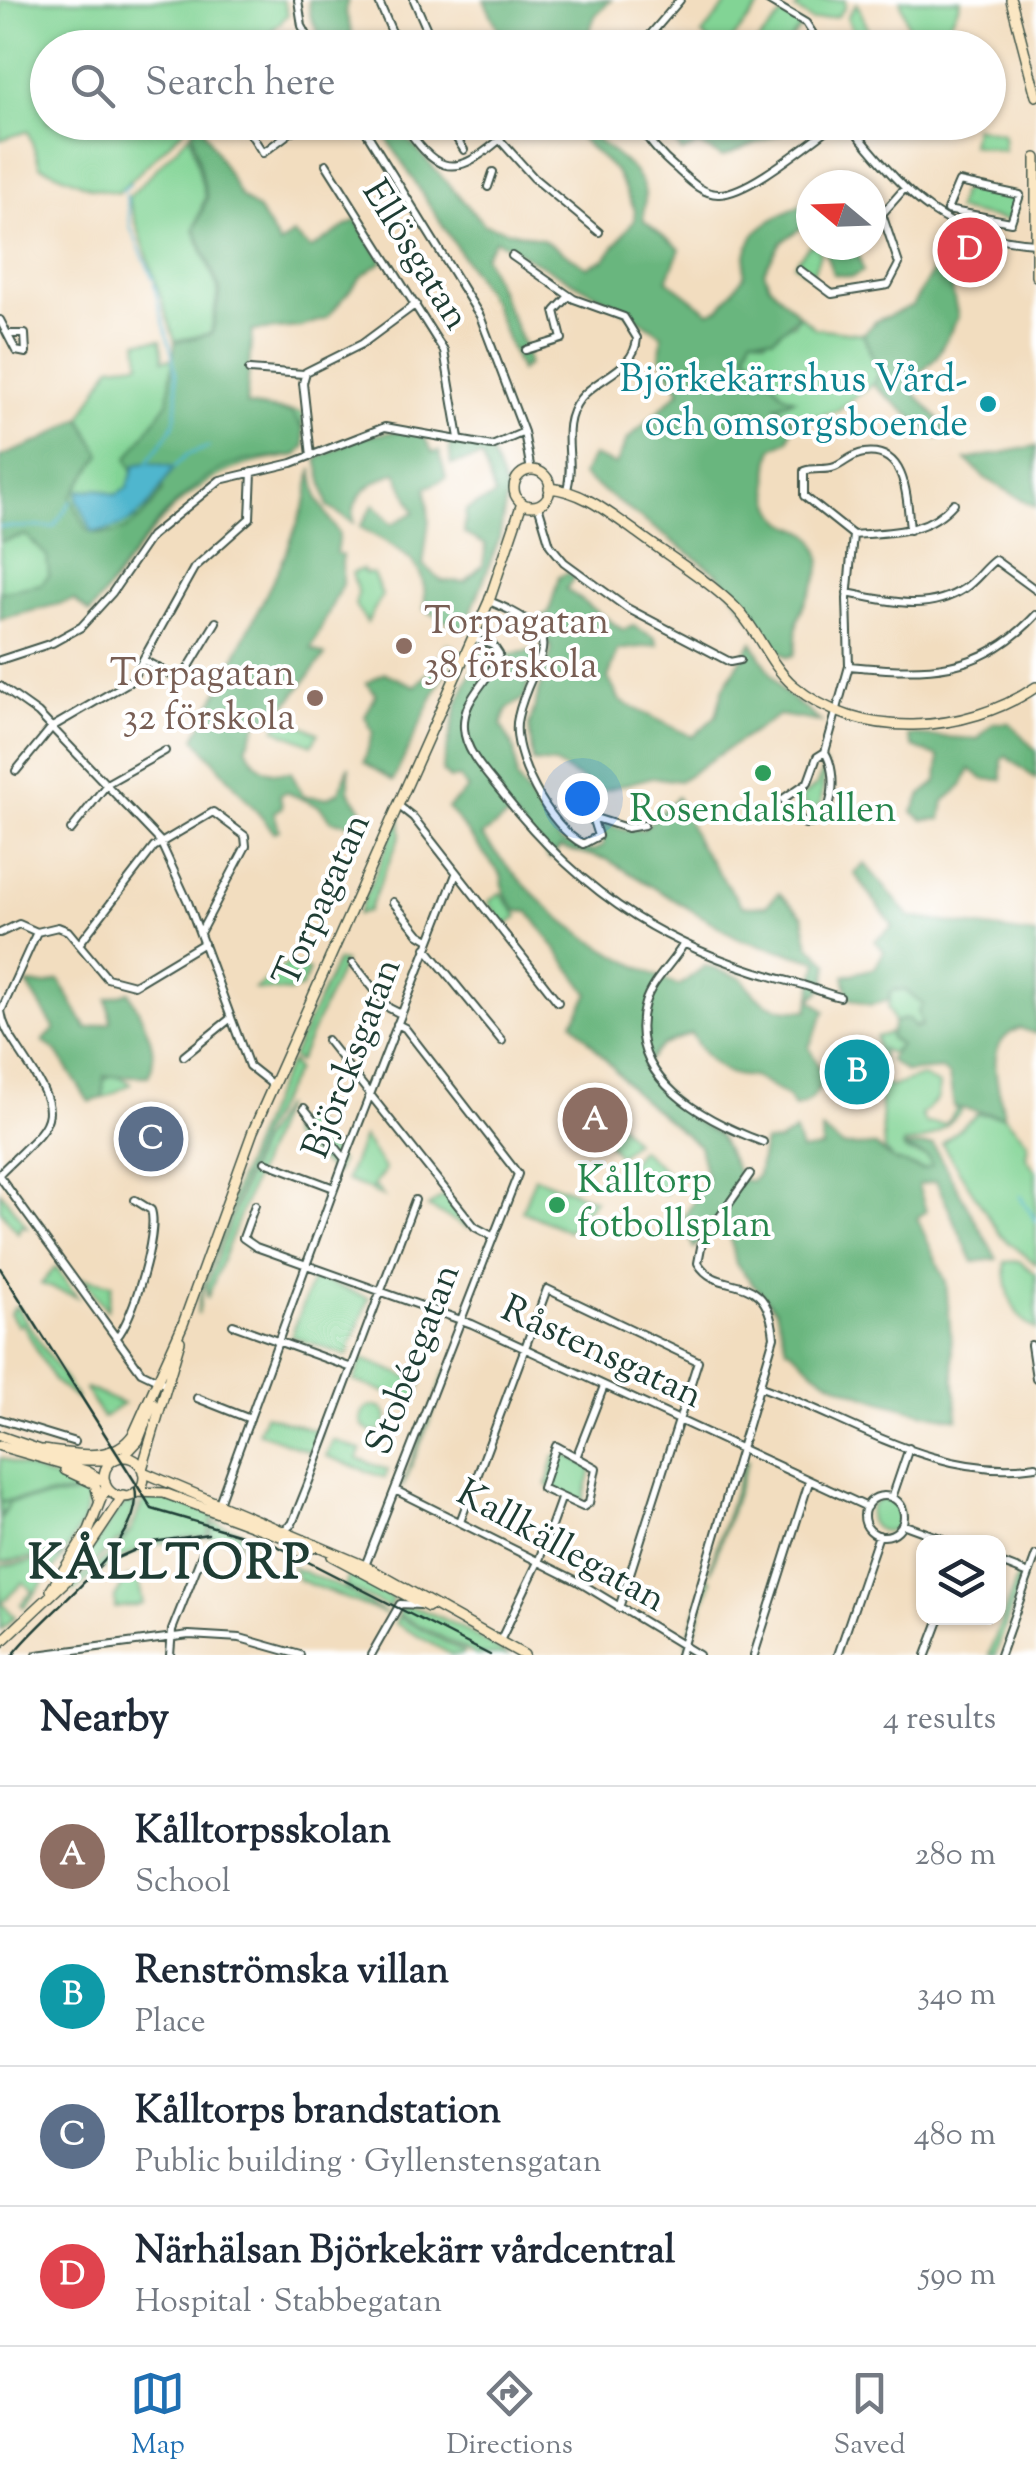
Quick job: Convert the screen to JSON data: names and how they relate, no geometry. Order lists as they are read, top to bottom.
{
  "streets": {
    "street": [
      "Ellösgatan",
      "Torpagatan",
      "Björcksgatan",
      "Råstensgatan",
      "Stobéegatan",
      "Kallkällegatan"
    ]
  },
  "crossings": [
    ["Björcksgatan", "Råstensgatan"],
    ["Björcksgatan", "Stobéegatan"],
    ["Råstensgatan", "Stobéegatan"],
    ["Stobéegatan", "Kallkällegatan"]
  ],
  "districts": ["KÅLLTORP"],
  "places": [
    "Björkekärrshus Vård- och omsorgsboende",
    "Torpagatan 38 förskola",
    "Torpagatan 32 förskola",
    "Rosendalshallen",
    "Kålltorp fotbollsplan"
  ],
  "north": "left",
  "page": {
    "search": "Search here",
    "pins": [
      "D",
      "B",
      "A",
      "C"
    ],
    "heading": ["Nearby", "4 results"],
    "list": [
      {
        "mark": "A",
        "name": "Kålltorpsskolan",
        "note": "School",
        "value": "280 m"
      },
      {
        "mark": "B",
        "name": "Renströmska villan",
        "note": "Place",
        "value": "340 m"
      },
      {
        "mark": "C",
        "name": "Kålltorps brandstation",
        "note": "Public building · Gyllenstensgatan",
        "value": "480 m"
      },
      {
        "mark": "D",
        "name": "Närhälsan Björkekärr vårdcentral",
        "note": "Hospital · Stabbegatan",
        "value": "590 m"
      }
    ],
    "nav": ["Map", "Directions", "Saved"]
  }
}
